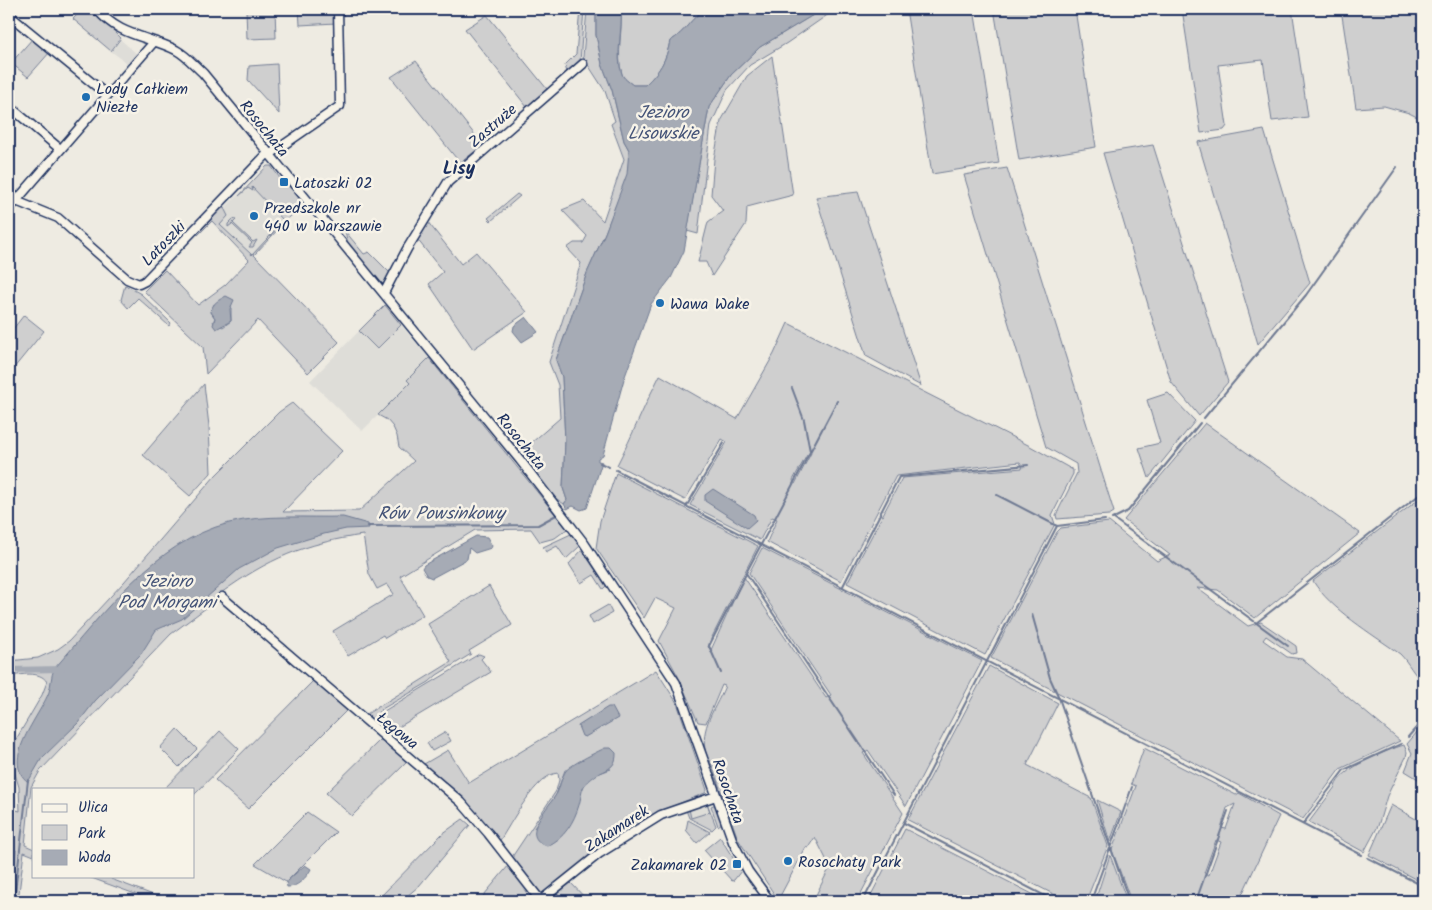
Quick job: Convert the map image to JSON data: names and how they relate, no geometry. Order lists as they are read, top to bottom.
{
  "streets": {
    "street": [
      "Zastruże",
      "Rosochata",
      "Latoszki",
      "Łęgowa",
      "Zakamarek"
    ]
  },
  "crossings": [
    ["Zastruże", "Rosochata"],
    ["Rosochata", "Latoszki"],
    ["Rosochata", "Zakamarek"],
    ["Łęgowa", "Zakamarek"]
  ],
  "districts": ["Lisy"],
  "water": ["Jezioro Lisowskie", "Rów Powsinkowy", "Jezioro Pod Morgami"],
  "places": {
    "other": [
      "Lody Całkiem Niezłe",
      "Przedszkole nr 440 w Warszawie",
      "Wawa Wake",
      "Rosochaty Park"
    ],
    "transit": ["Latoszki 02", "Zakamarek 02"]
  },
  "legend": ["Ulica", "Park", "Woda"]
}
